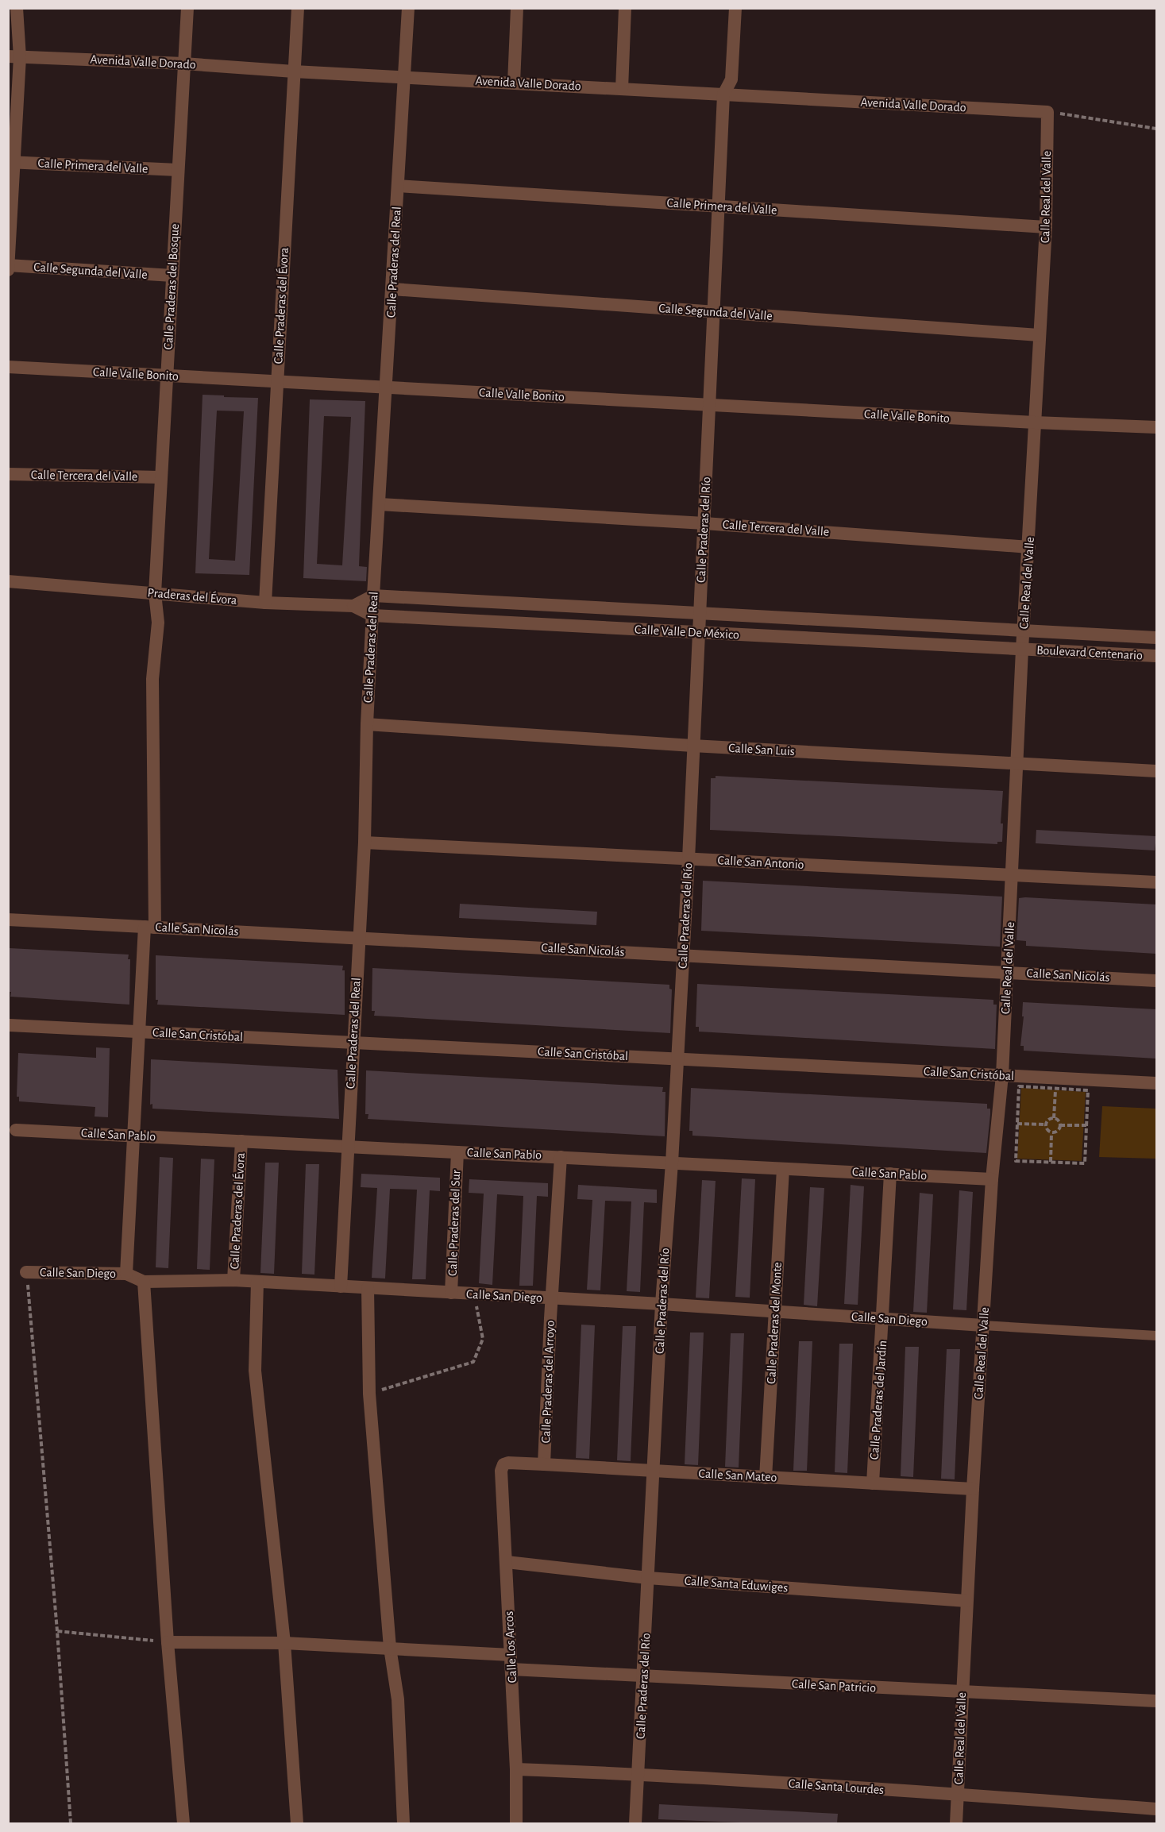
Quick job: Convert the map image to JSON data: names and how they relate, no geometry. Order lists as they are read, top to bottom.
{
  "streets": {
    "street": [
      "Avenida Valle Dorado",
      "Calle Primera del Valle",
      "Calle Real del Valle",
      "Calle Praderas del Real",
      "Calle Segunda del Valle",
      "Calle Praderas del Bosque",
      "Calle Praderas del Évora",
      "Calle Valle Bonito",
      "Calle Tercera del Valle",
      "Calle Praderas del Río",
      "Praderas del Évora",
      "Calle Valle De México",
      "Boulevard Centenario",
      "Calle San Luis",
      "Calle San Antonio",
      "Calle San Nicolás",
      "Calle San Cristóbal",
      "Calle San Pablo",
      "Calle Praderas del Sur",
      "Calle San Diego",
      "Calle Praderas del Monte",
      "Calle Praderas del Arroyo",
      "Calle Praderas del Jardín",
      "Calle San Mateo",
      "Calle Santa Eduwiges",
      "Calle Los Arcos",
      "Calle San Patricio",
      "Calle Santa Lourdes"
    ]
  },
  "crossings": [
    ["Avenida Valle Dorado", "Calle Real del Valle"],
    ["Avenida Valle Dorado", "Calle Praderas del Real"],
    ["Avenida Valle Dorado", "Calle Praderas del Bosque"],
    ["Avenida Valle Dorado", "Calle Praderas del Évora"],
    ["Avenida Valle Dorado", "Calle Praderas del Río"],
    ["Calle Primera del Valle", "Calle Real del Valle"],
    ["Calle Primera del Valle", "Calle Praderas del Real"],
    ["Calle Primera del Valle", "Calle Praderas del Bosque"],
    ["Calle Primera del Valle", "Calle Praderas del Río"],
    ["Calle Real del Valle", "Calle Segunda del Valle"],
    ["Calle Real del Valle", "Calle Valle Bonito"],
    ["Calle Real del Valle", "Calle Tercera del Valle"],
    ["Calle Real del Valle", "Calle Valle De México"],
    ["Calle Real del Valle", "Boulevard Centenario"],
    ["Calle Real del Valle", "Calle San Luis"],
    ["Calle Real del Valle", "Calle San Antonio"],
    ["Calle Real del Valle", "Calle San Nicolás"],
    ["Calle Real del Valle", "Calle San Cristóbal"],
    ["Calle Real del Valle", "Calle San Pablo"],
    ["Calle Real del Valle", "Calle San Diego"],
    ["Calle Real del Valle", "Calle San Mateo"],
    ["Calle Real del Valle", "Calle Santa Eduwiges"],
    ["Calle Real del Valle", "Calle San Patricio"],
    ["Calle Real del Valle", "Calle Santa Lourdes"],
    ["Calle Praderas del Real", "Calle Segunda del Valle"],
    ["Calle Praderas del Real", "Calle Valle Bonito"],
    ["Calle Praderas del Real", "Calle Tercera del Valle"],
    ["Calle Praderas del Real", "Praderas del Évora"],
    ["Calle Praderas del Real", "Calle Valle De México"],
    ["Calle Praderas del Real", "Calle San Luis"],
    ["Calle Praderas del Real", "Calle San Antonio"],
    ["Calle Praderas del Real", "Calle San Nicolás"],
    ["Calle Praderas del Real", "Calle San Cristóbal"],
    ["Calle Praderas del Real", "Calle San Pablo"],
    ["Calle Praderas del Real", "Calle San Diego"],
    ["Calle Segunda del Valle", "Calle Praderas del Bosque"],
    ["Calle Segunda del Valle", "Calle Praderas del Río"],
    ["Calle Praderas del Bosque", "Calle Valle Bonito"],
    ["Calle Praderas del Bosque", "Calle Tercera del Valle"],
    ["Calle Praderas del Bosque", "Praderas del Évora"],
    ["Calle Praderas del Bosque", "Calle San Nicolás"],
    ["Calle Praderas del Évora", "Calle Valle Bonito"],
    ["Calle Praderas del Évora", "Praderas del Évora"],
    ["Calle Praderas del Évora", "Calle San Pablo"],
    ["Calle Praderas del Évora", "Calle San Diego"],
    ["Calle Valle Bonito", "Calle Praderas del Río"],
    ["Calle Tercera del Valle", "Calle Praderas del Río"],
    ["Calle Praderas del Río", "Calle Valle De México"],
    ["Calle Praderas del Río", "Calle San Luis"],
    ["Calle Praderas del Río", "Calle San Antonio"],
    ["Calle Praderas del Río", "Calle San Nicolás"],
    ["Calle Praderas del Río", "Calle San Cristóbal"],
    ["Calle Praderas del Río", "Calle San Pablo"],
    ["Calle Praderas del Río", "Calle San Diego"],
    ["Calle Praderas del Río", "Calle San Mateo"],
    ["Calle Praderas del Río", "Calle Santa Eduwiges"],
    ["Calle Praderas del Río", "Calle San Patricio"],
    ["Calle Praderas del Río", "Calle Santa Lourdes"],
    ["Praderas del Évora", "Calle Valle De México"],
    ["Calle Valle De México", "Boulevard Centenario"],
    ["Calle San Pablo", "Calle Praderas del Sur"],
    ["Calle San Pablo", "Calle Praderas del Monte"],
    ["Calle San Pablo", "Calle Praderas del Arroyo"],
    ["Calle San Pablo", "Calle Praderas del Jardín"],
    ["Calle Praderas del Sur", "Calle San Diego"],
    ["Calle San Diego", "Calle Praderas del Monte"],
    ["Calle San Diego", "Calle Praderas del Arroyo"],
    ["Calle San Diego", "Calle Praderas del Jardín"],
    ["Calle Praderas del Monte", "Calle San Mateo"],
    ["Calle Praderas del Arroyo", "Calle San Mateo"],
    ["Calle Praderas del Jardín", "Calle San Mateo"],
    ["Calle San Mateo", "Calle Los Arcos"],
    ["Calle Santa Eduwiges", "Calle Los Arcos"],
    ["Calle Los Arcos", "Calle San Patricio"],
    ["Calle Los Arcos", "Calle Santa Lourdes"]
  ]
}
